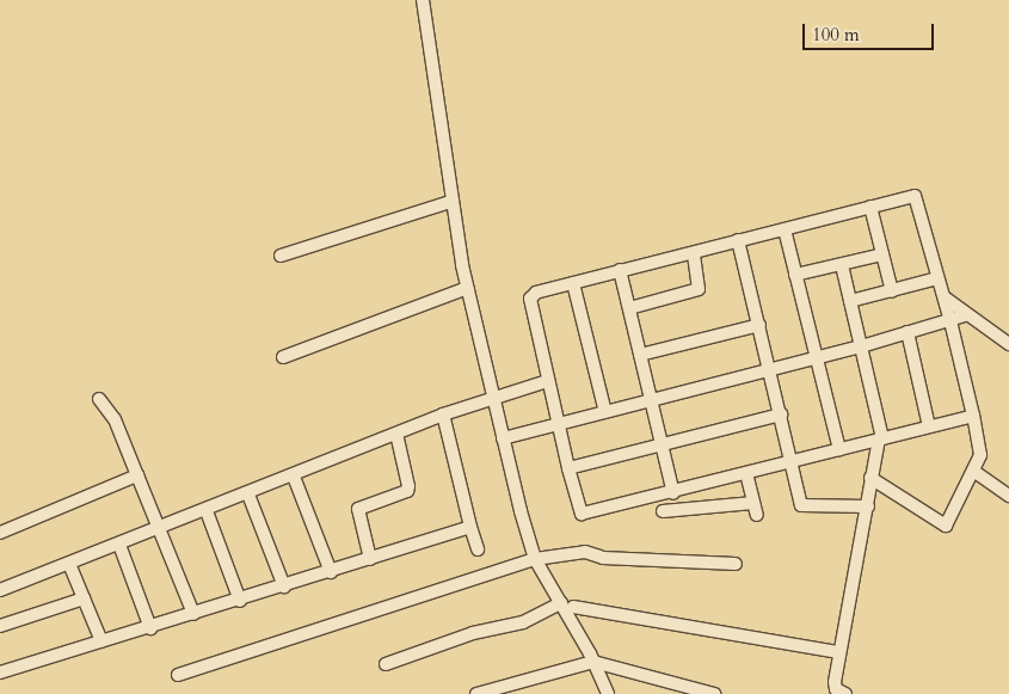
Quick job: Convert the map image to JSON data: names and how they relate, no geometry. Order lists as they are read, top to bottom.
{
  "scale_bar": "100 m"
}
